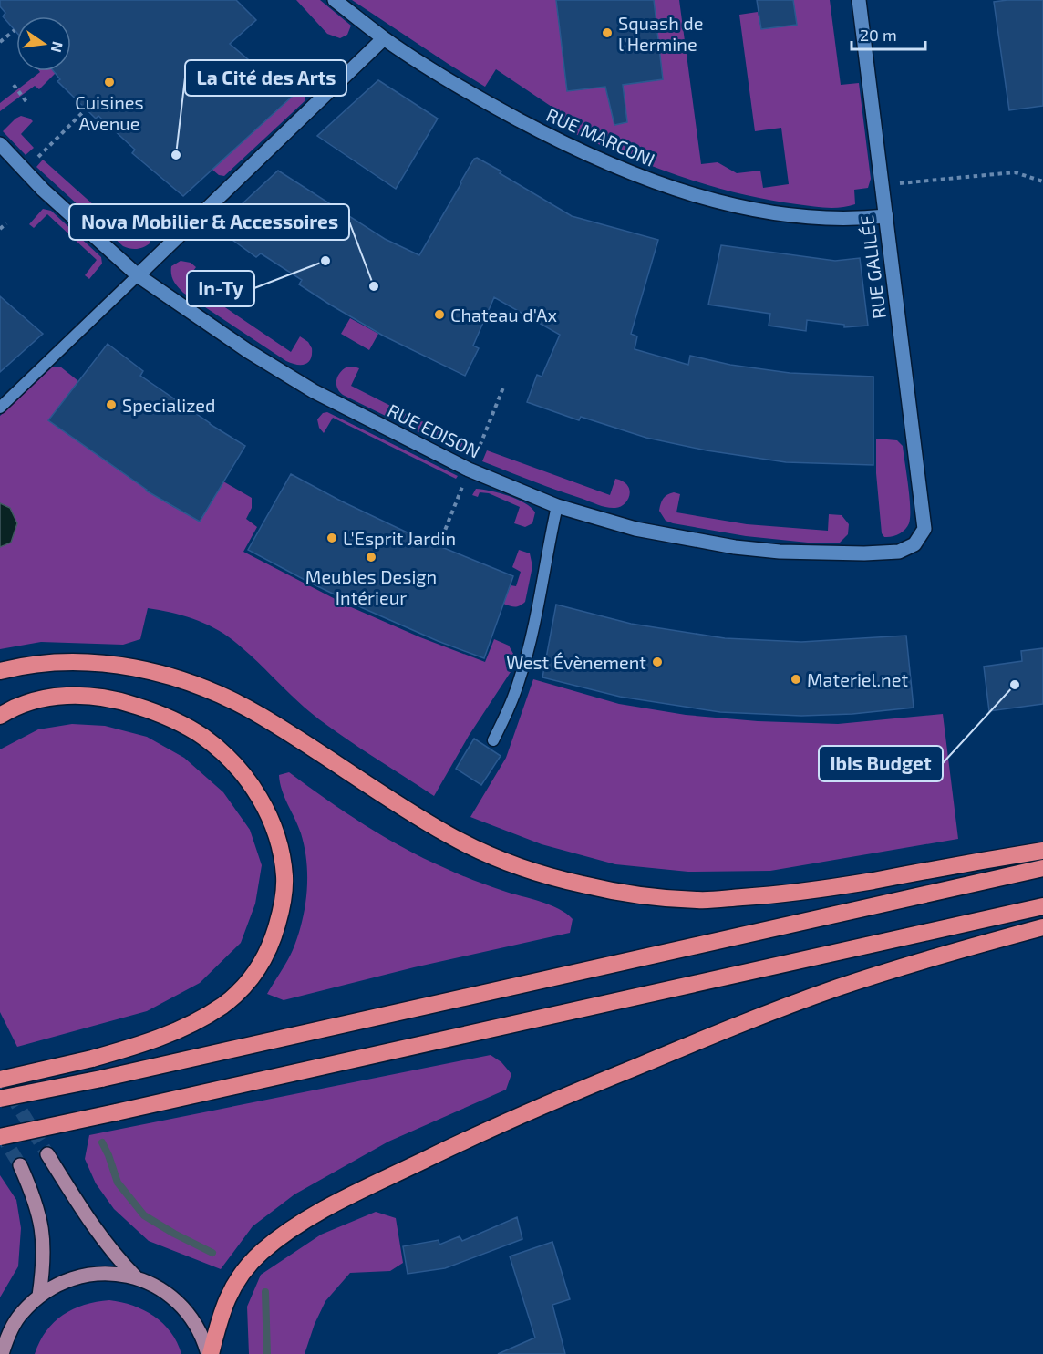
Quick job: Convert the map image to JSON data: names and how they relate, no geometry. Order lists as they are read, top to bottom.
{
  "streets": {
    "street": ["RUE MARCONI", "RUE GALILÉE", "RUE EDISON"]
  },
  "crossings": [
    ["RUE MARCONI", "RUE GALILÉE"],
    ["RUE GALILÉE", "RUE EDISON"]
  ],
  "places": [
    "Squash de l'Hermine",
    "Cuisines Avenue",
    "La Cité des Arts",
    "In-Ty",
    "Nova Mobilier & Accessoires",
    "Chateau d'Ax",
    "Specialized",
    "L'Esprit Jardin",
    "Meubles Design Intérieur",
    "West Évènement",
    "Materiel.net",
    "Ibis Budget"
  ],
  "scale_bar": "20 m",
  "north": "right"
}
